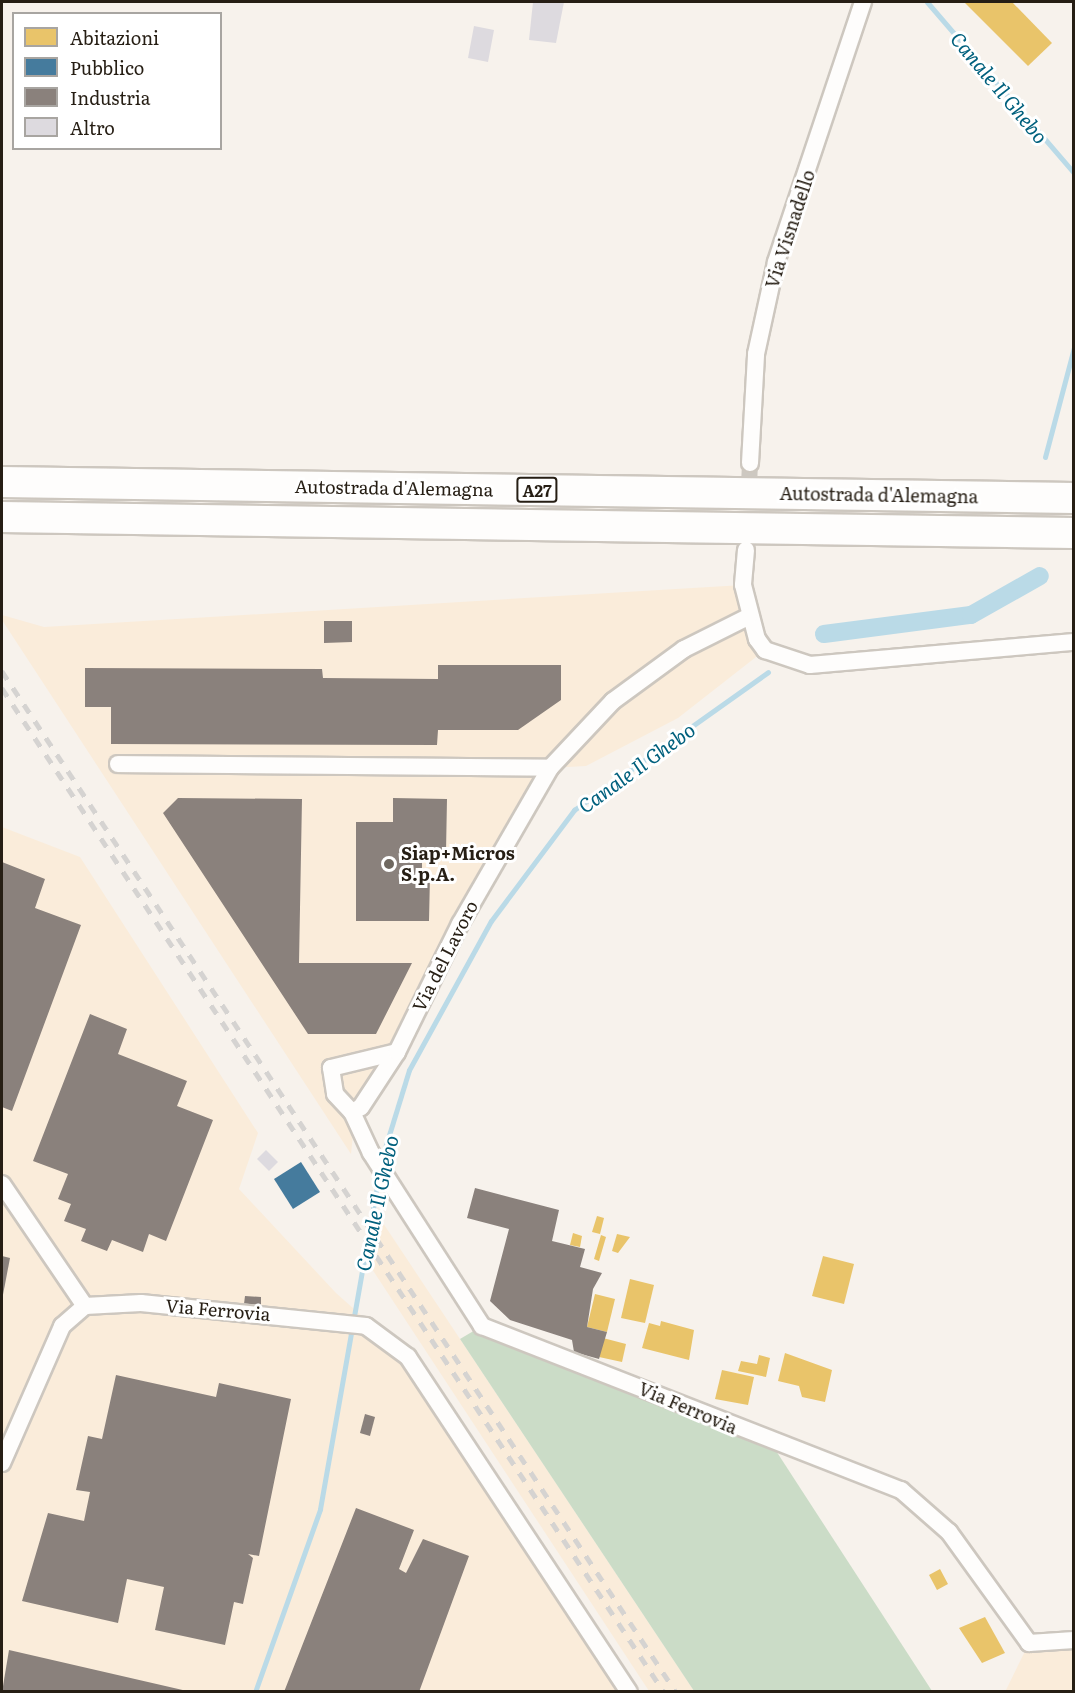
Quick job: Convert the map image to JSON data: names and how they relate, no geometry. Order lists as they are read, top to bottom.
{
  "streets": {
    "highway": ["Autostrada d'Alemagna", "A27"],
    "street": ["Via Visnadello", "Via del Lavoro", "Via Ferrovia"]
  },
  "crossings": [
    ["Via del Lavoro", "Via Ferrovia"]
  ],
  "water": ["Canale Il Ghebo"],
  "places": ["Siap+Micros S.p.A."],
  "legend": [
    "Abitazioni",
    "Pubblico",
    "Industria",
    "Altro"
  ]
}
